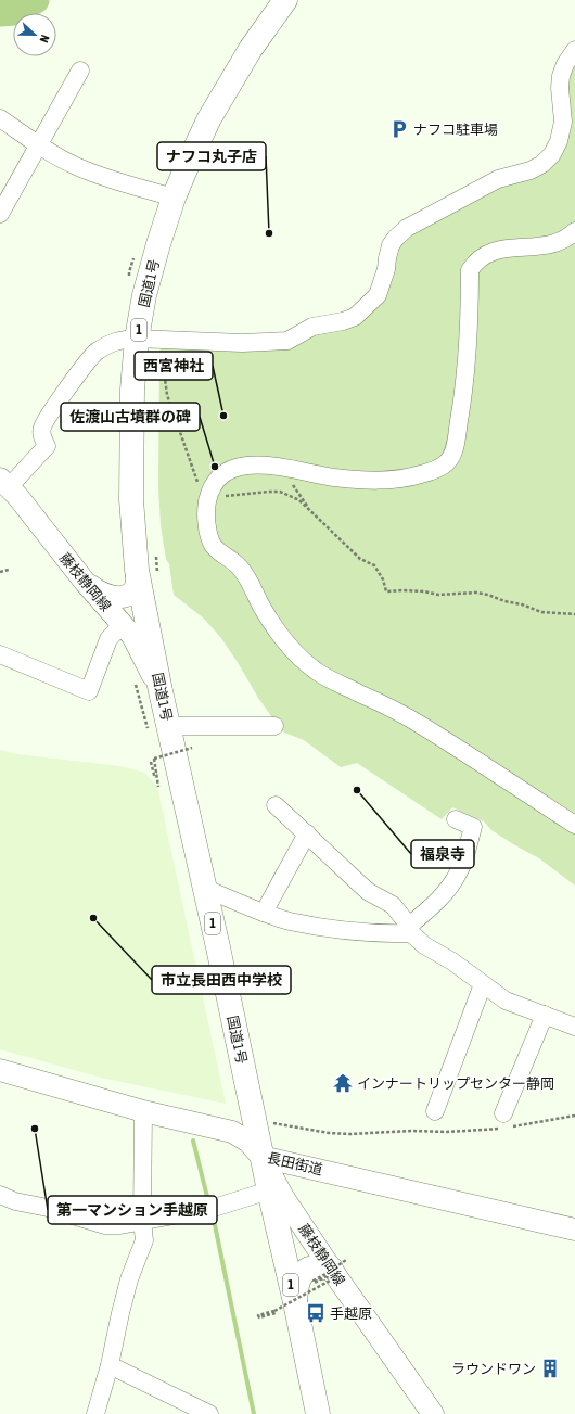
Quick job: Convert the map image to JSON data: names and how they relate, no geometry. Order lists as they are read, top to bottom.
{
  "streets": {
    "highway": ["国道1号", "1"],
    "main road": ["藤枝静岡線", "長田街道"]
  },
  "crossings": [
    ["国道1号", "藤枝静岡線"],
    ["国道1号", "長田街道"],
    ["藤枝静岡線", "長田街道"]
  ],
  "places": {
    "parking": ["ナフコ駐車場"],
    "other": [
      "ナフコ丸子店",
      "西宮神社",
      "佐渡山古墳群の碑",
      "福泉寺",
      "市立長田西中学校",
      "第一マンション手越原"
    ],
    "temple": ["インナートリップセンター静岡"],
    "bus stop": ["手越原"],
    "building": ["ラウンドワン"]
  },
  "north": "right"
}
